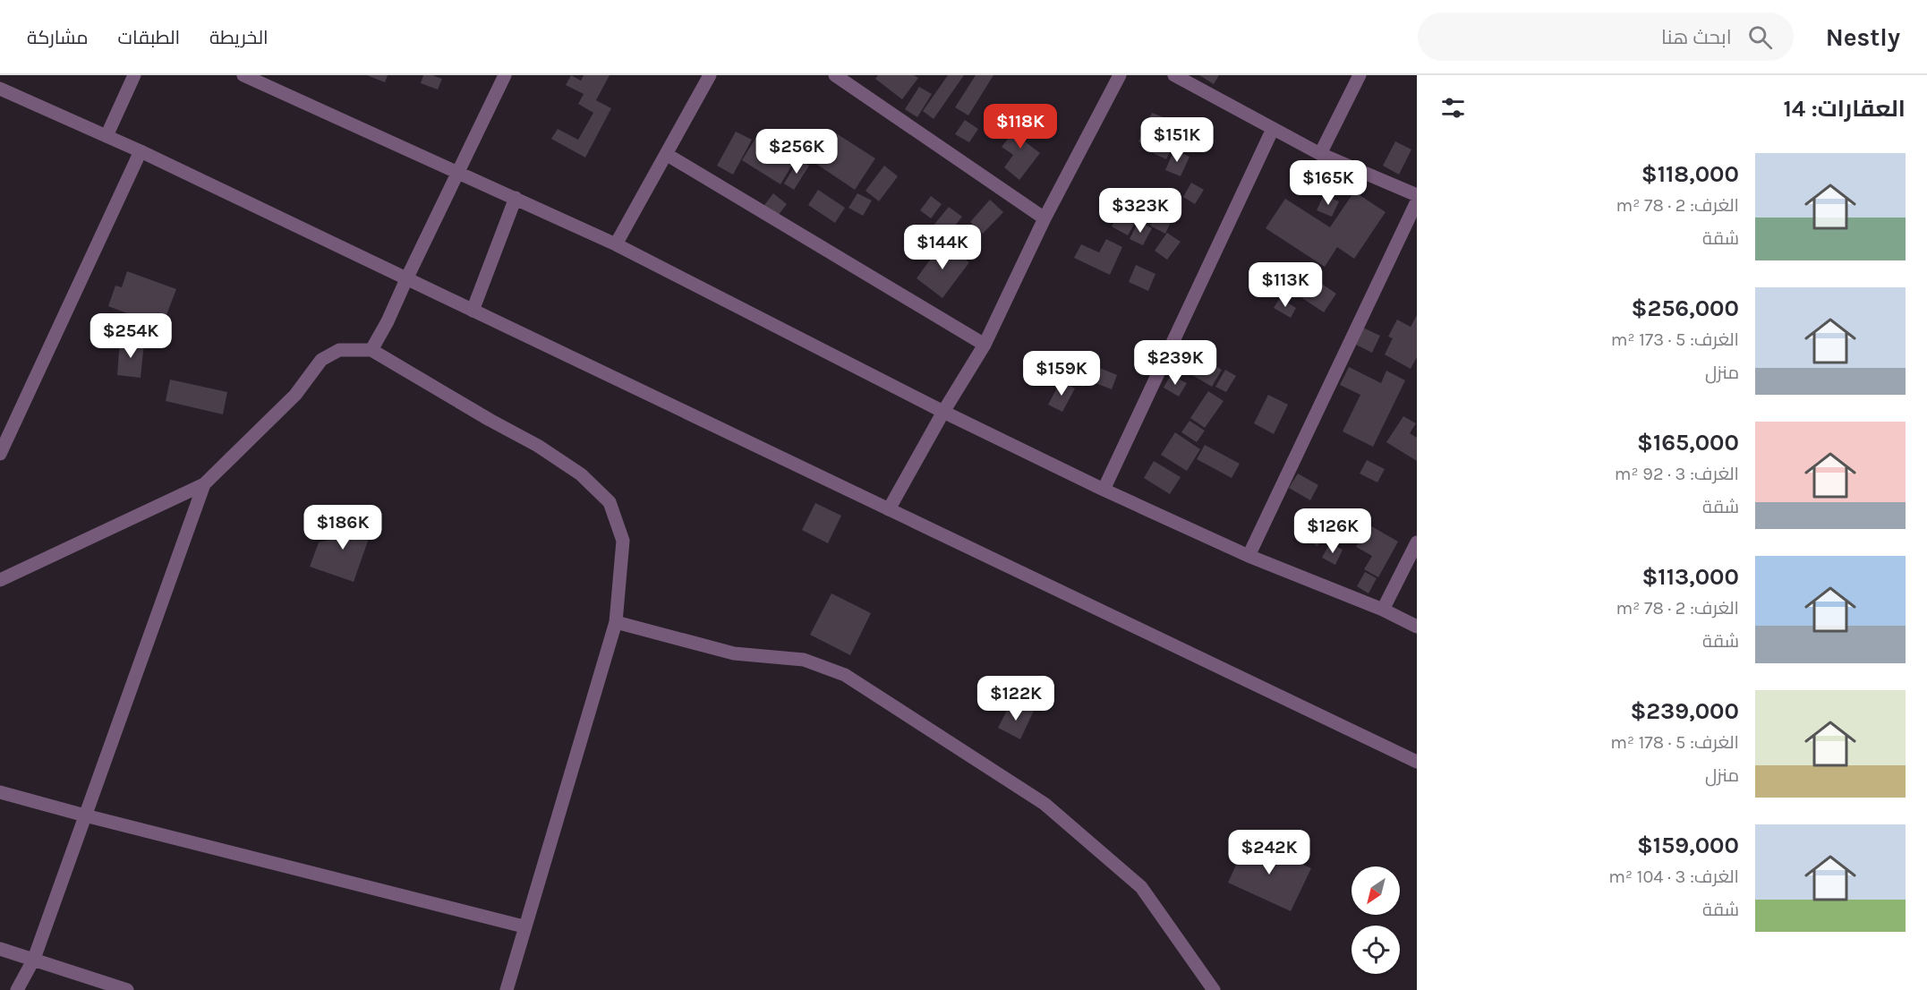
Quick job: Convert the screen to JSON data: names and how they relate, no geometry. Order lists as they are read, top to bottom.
{
  "north": "bottom left",
  "page": {
    "header": "Nestly",
    "search": "ابحث هنا",
    "nav": ["الخريطة", "الطبقات", "مشاركة"],
    "heading": "العقارات: 14",
    "price": [
      "$118K",
      "$151K",
      "$256K",
      "$165K",
      "$323K",
      "$144K",
      "$113K",
      "$254K",
      "$239K",
      "$159K",
      "$186K",
      "$126K",
      "$122K",
      "$242K"
    ],
    "list": [
      {
        "name": "$118,000",
        "note": "الغرف: 2 · 78 m² · شقة"
      },
      {
        "name": "$256,000",
        "note": "الغرف: 5 · 173 m² · منزل"
      },
      {
        "name": "$165,000",
        "note": "الغرف: 3 · 92 m² · شقة"
      },
      {
        "name": "$113,000",
        "note": "الغرف: 2 · 78 m² · شقة"
      },
      {
        "name": "$239,000",
        "note": "الغرف: 5 · 178 m² · منزل"
      },
      {
        "name": "$159,000",
        "note": "الغرف: 3 · 104 m² · شقة"
      }
    ]
  }
}
